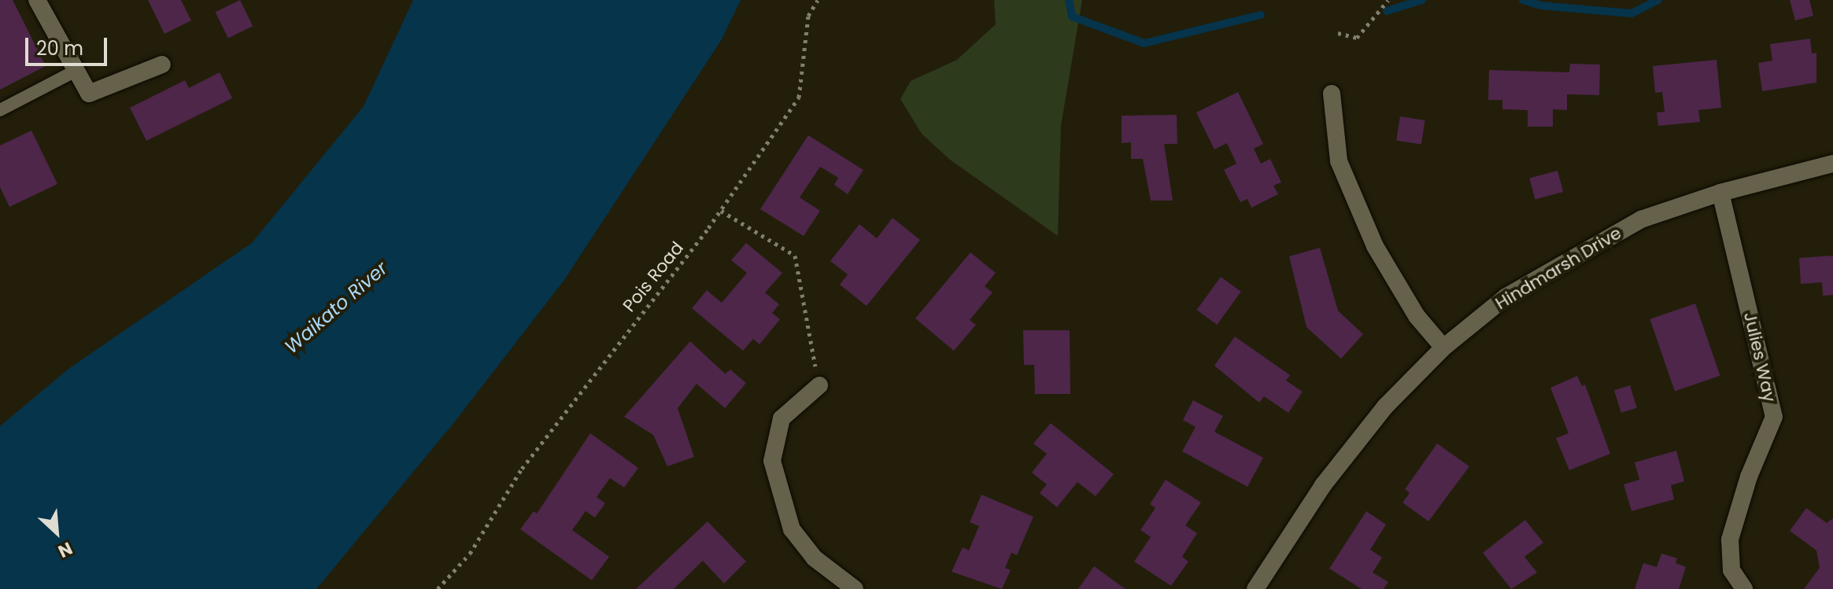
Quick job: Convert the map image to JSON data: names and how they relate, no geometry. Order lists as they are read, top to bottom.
{
  "streets": {
    "street": ["Hindmarsh Drive", "Julies Way"],
    "path": ["Pois Road"]
  },
  "crossings": [
    ["Hindmarsh Drive", "Julies Way"]
  ],
  "water": ["Waikato River"],
  "scale_bar": "20 m",
  "north": "bottom right"
}
